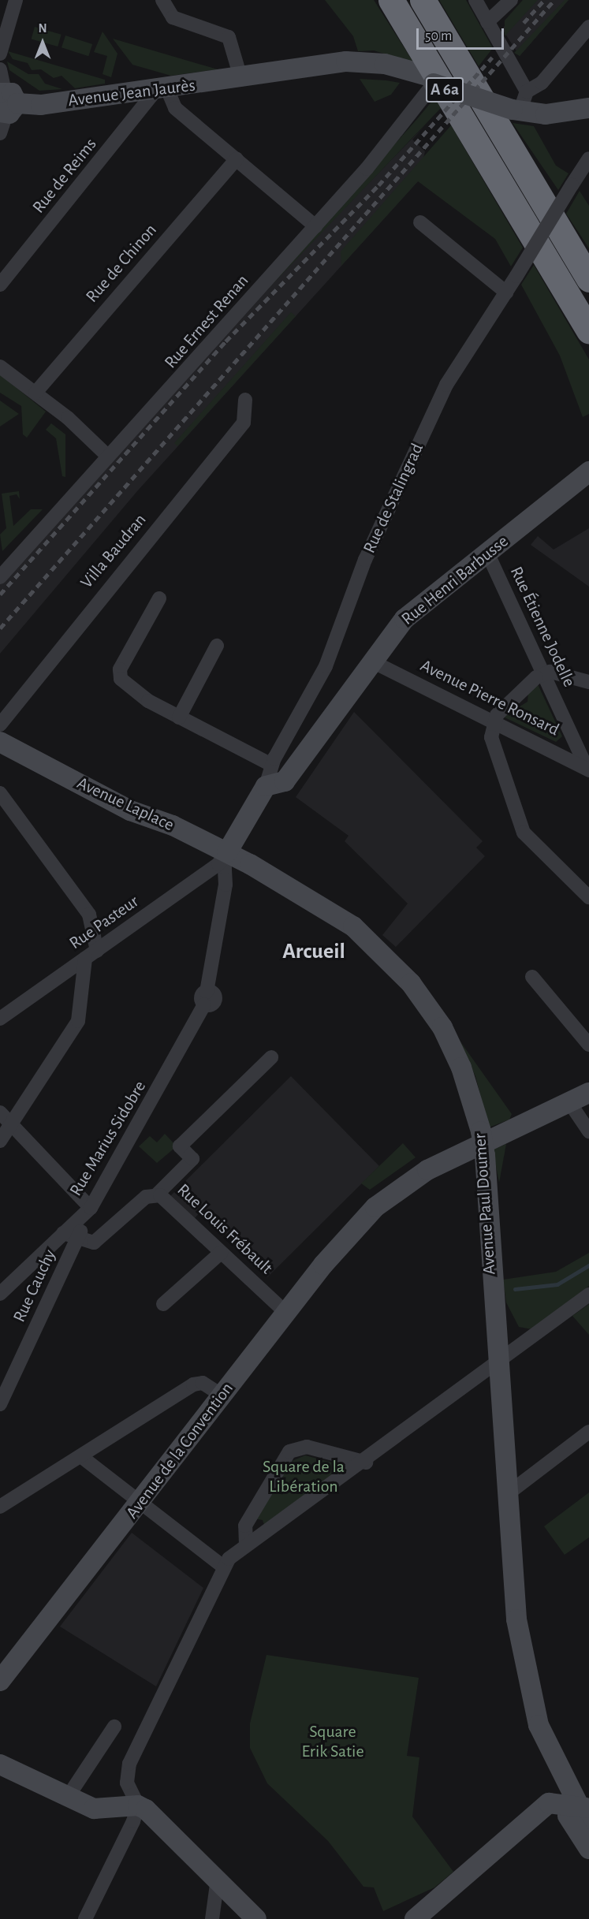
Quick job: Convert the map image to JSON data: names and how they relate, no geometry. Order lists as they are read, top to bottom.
{
  "streets": {
    "highway": ["A 6a"],
    "main road": [
      "Avenue Jean Jaurès",
      "Rue de Stalingrad",
      "Rue Henri Barbusse",
      "Avenue Laplace",
      "Avenue Paul Doumer",
      "Avenue de la Convention"
    ],
    "street": [
      "Rue de Reims",
      "Rue de Chinon",
      "Rue Ernest Renan",
      "Villa Baudran",
      "Rue Étienne Jodelle",
      "Avenue Pierre Ronsard",
      "Rue Pasteur",
      "Rue Marius Sidobre",
      "Rue Louis Frébault",
      "Rue Cauchy"
    ]
  },
  "crossings": [
    ["Avenue Jean Jaurès", "Rue de Reims"],
    ["Avenue Jean Jaurès", "Rue Ernest Renan"],
    ["Rue de Stalingrad", "Rue Henri Barbusse"],
    ["Rue de Stalingrad", "Avenue Laplace"],
    ["Rue de Stalingrad", "Rue Pasteur"],
    ["Rue de Stalingrad", "Rue Marius Sidobre"],
    ["Rue de Stalingrad", "Avenue Paul Doumer"],
    ["Rue Henri Barbusse", "Rue Étienne Jodelle"],
    ["Rue Henri Barbusse", "Avenue Pierre Ronsard"],
    ["Rue Étienne Jodelle", "Avenue Pierre Ronsard"],
    ["Avenue Laplace", "Rue Pasteur"],
    ["Avenue Laplace", "Rue Marius Sidobre"],
    ["Avenue Laplace", "Avenue Paul Doumer"],
    ["Rue Pasteur", "Rue Marius Sidobre"],
    ["Rue Pasteur", "Avenue Paul Doumer"],
    ["Rue Marius Sidobre", "Avenue Paul Doumer"],
    ["Rue Marius Sidobre", "Rue Louis Frébault"],
    ["Rue Marius Sidobre", "Rue Cauchy"],
    ["Rue Louis Frébault", "Rue Cauchy"],
    ["Rue Louis Frébault", "Avenue de la Convention"]
  ],
  "districts": ["Arcueil"],
  "parks": ["Square de la Libération", "Square Erik Satie"],
  "scale_bar": "50 m",
  "north": "top"
}
